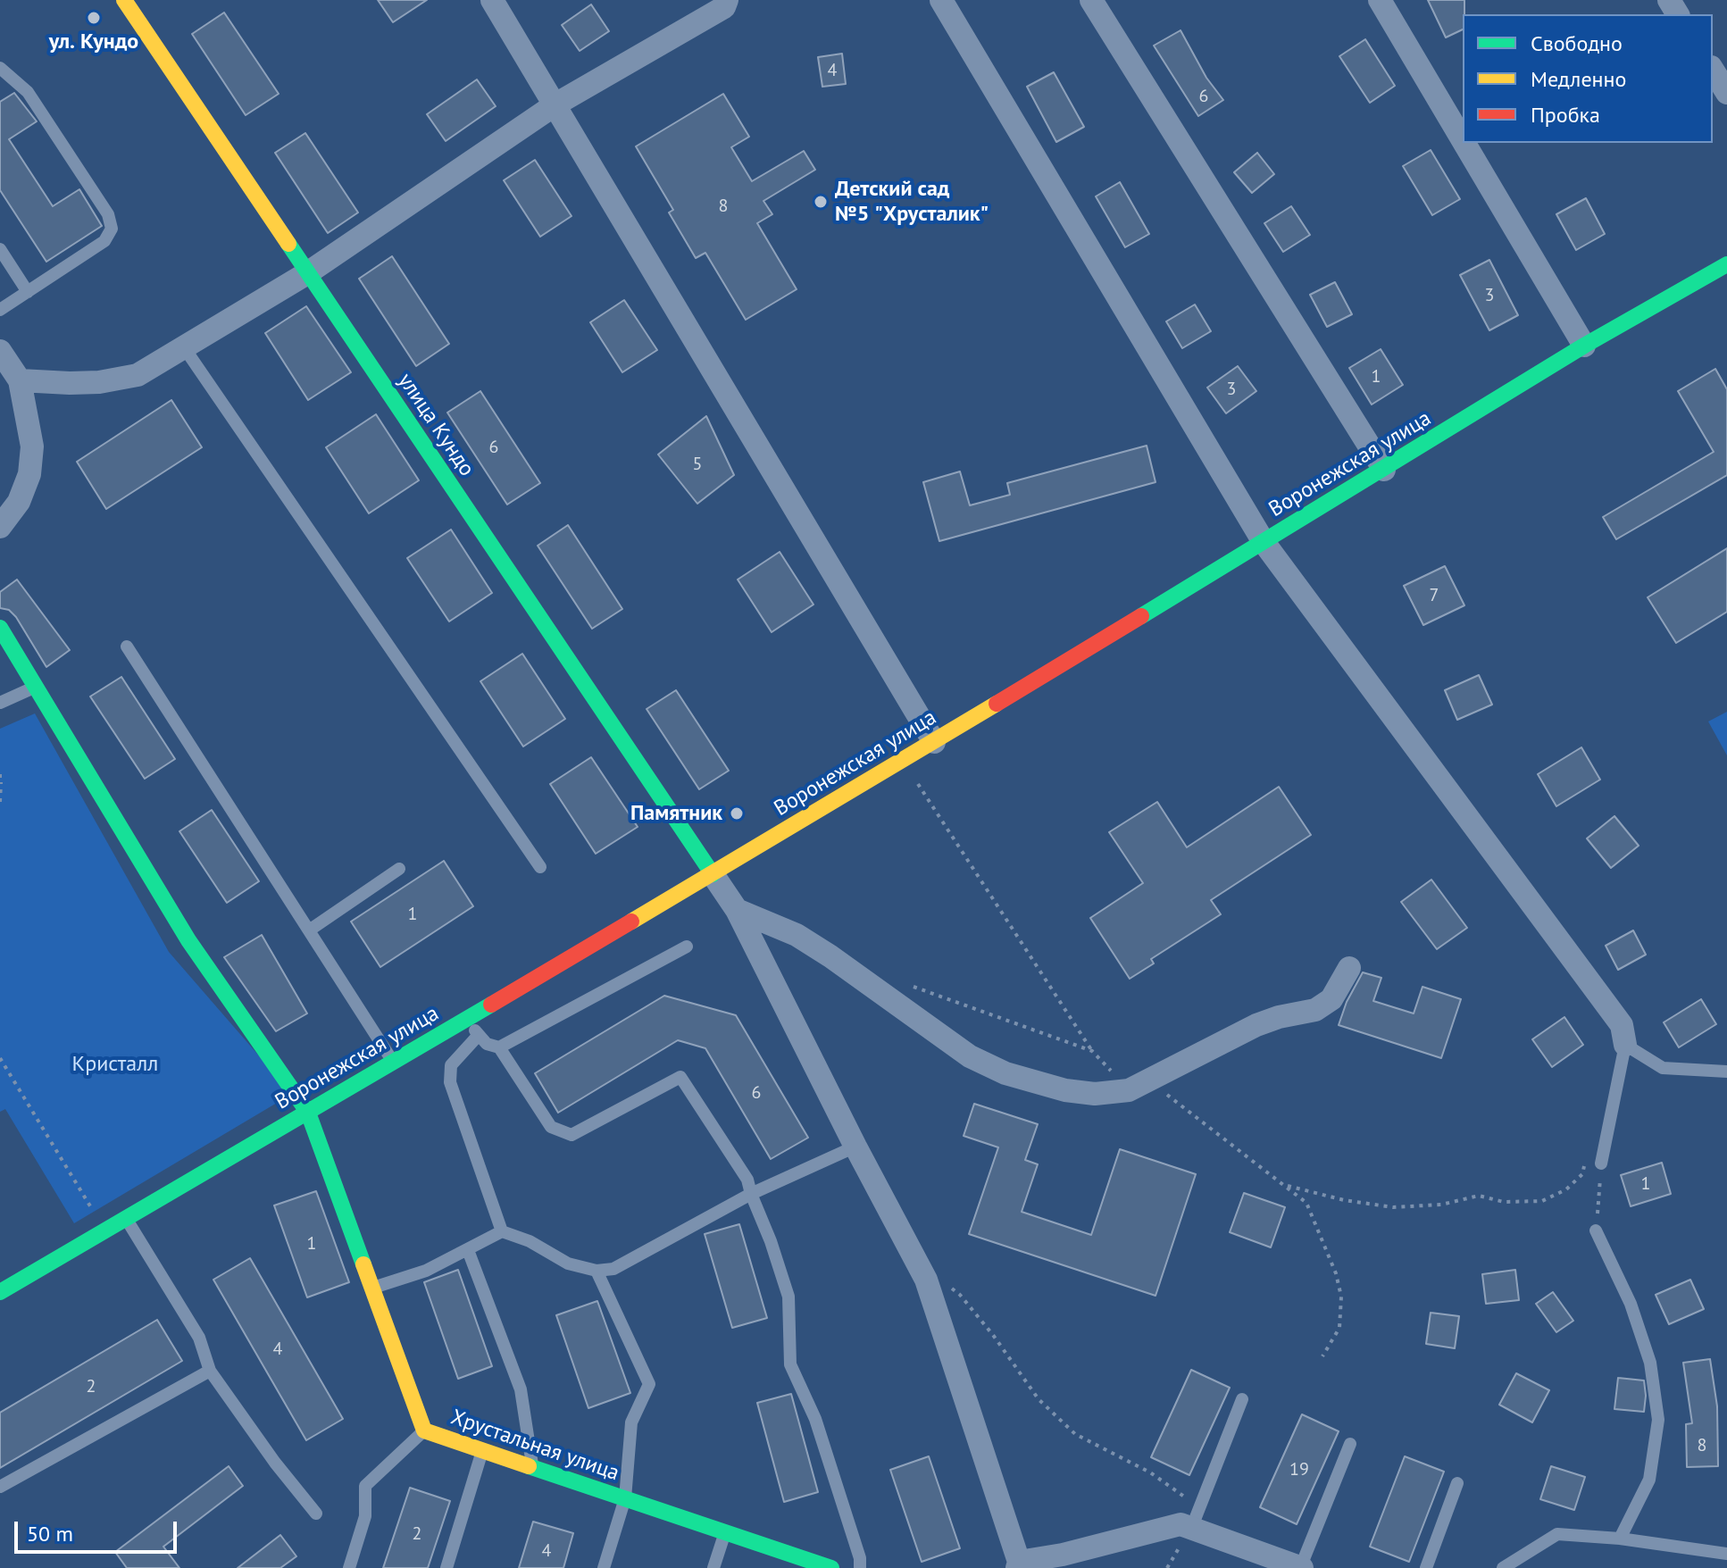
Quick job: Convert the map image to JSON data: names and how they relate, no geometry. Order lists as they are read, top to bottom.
{
  "streets": {
    "street": ["улица Кундо", "Воронежская улица", "Хрустальная улица"]
  },
  "crossings": [
    ["улица Кундо", "Воронежская улица"],
    ["Воронежская улица", "Хрустальная улица"]
  ],
  "parks": ["Кристалл"],
  "places": ["ул. Кундо", "Детский сад №5 \"Хрусталик\"", "Памятник"],
  "house_numbers": [
    "4",
    "6",
    "8",
    "3",
    "1",
    "3",
    "6",
    "5",
    "7",
    "1",
    "6",
    "1",
    "1",
    "4",
    "2",
    "8",
    "19",
    "2",
    "4"
  ],
  "legend": ["Свободно", "Медленно", "Пробка"],
  "scale_bar": "50 m"
}
